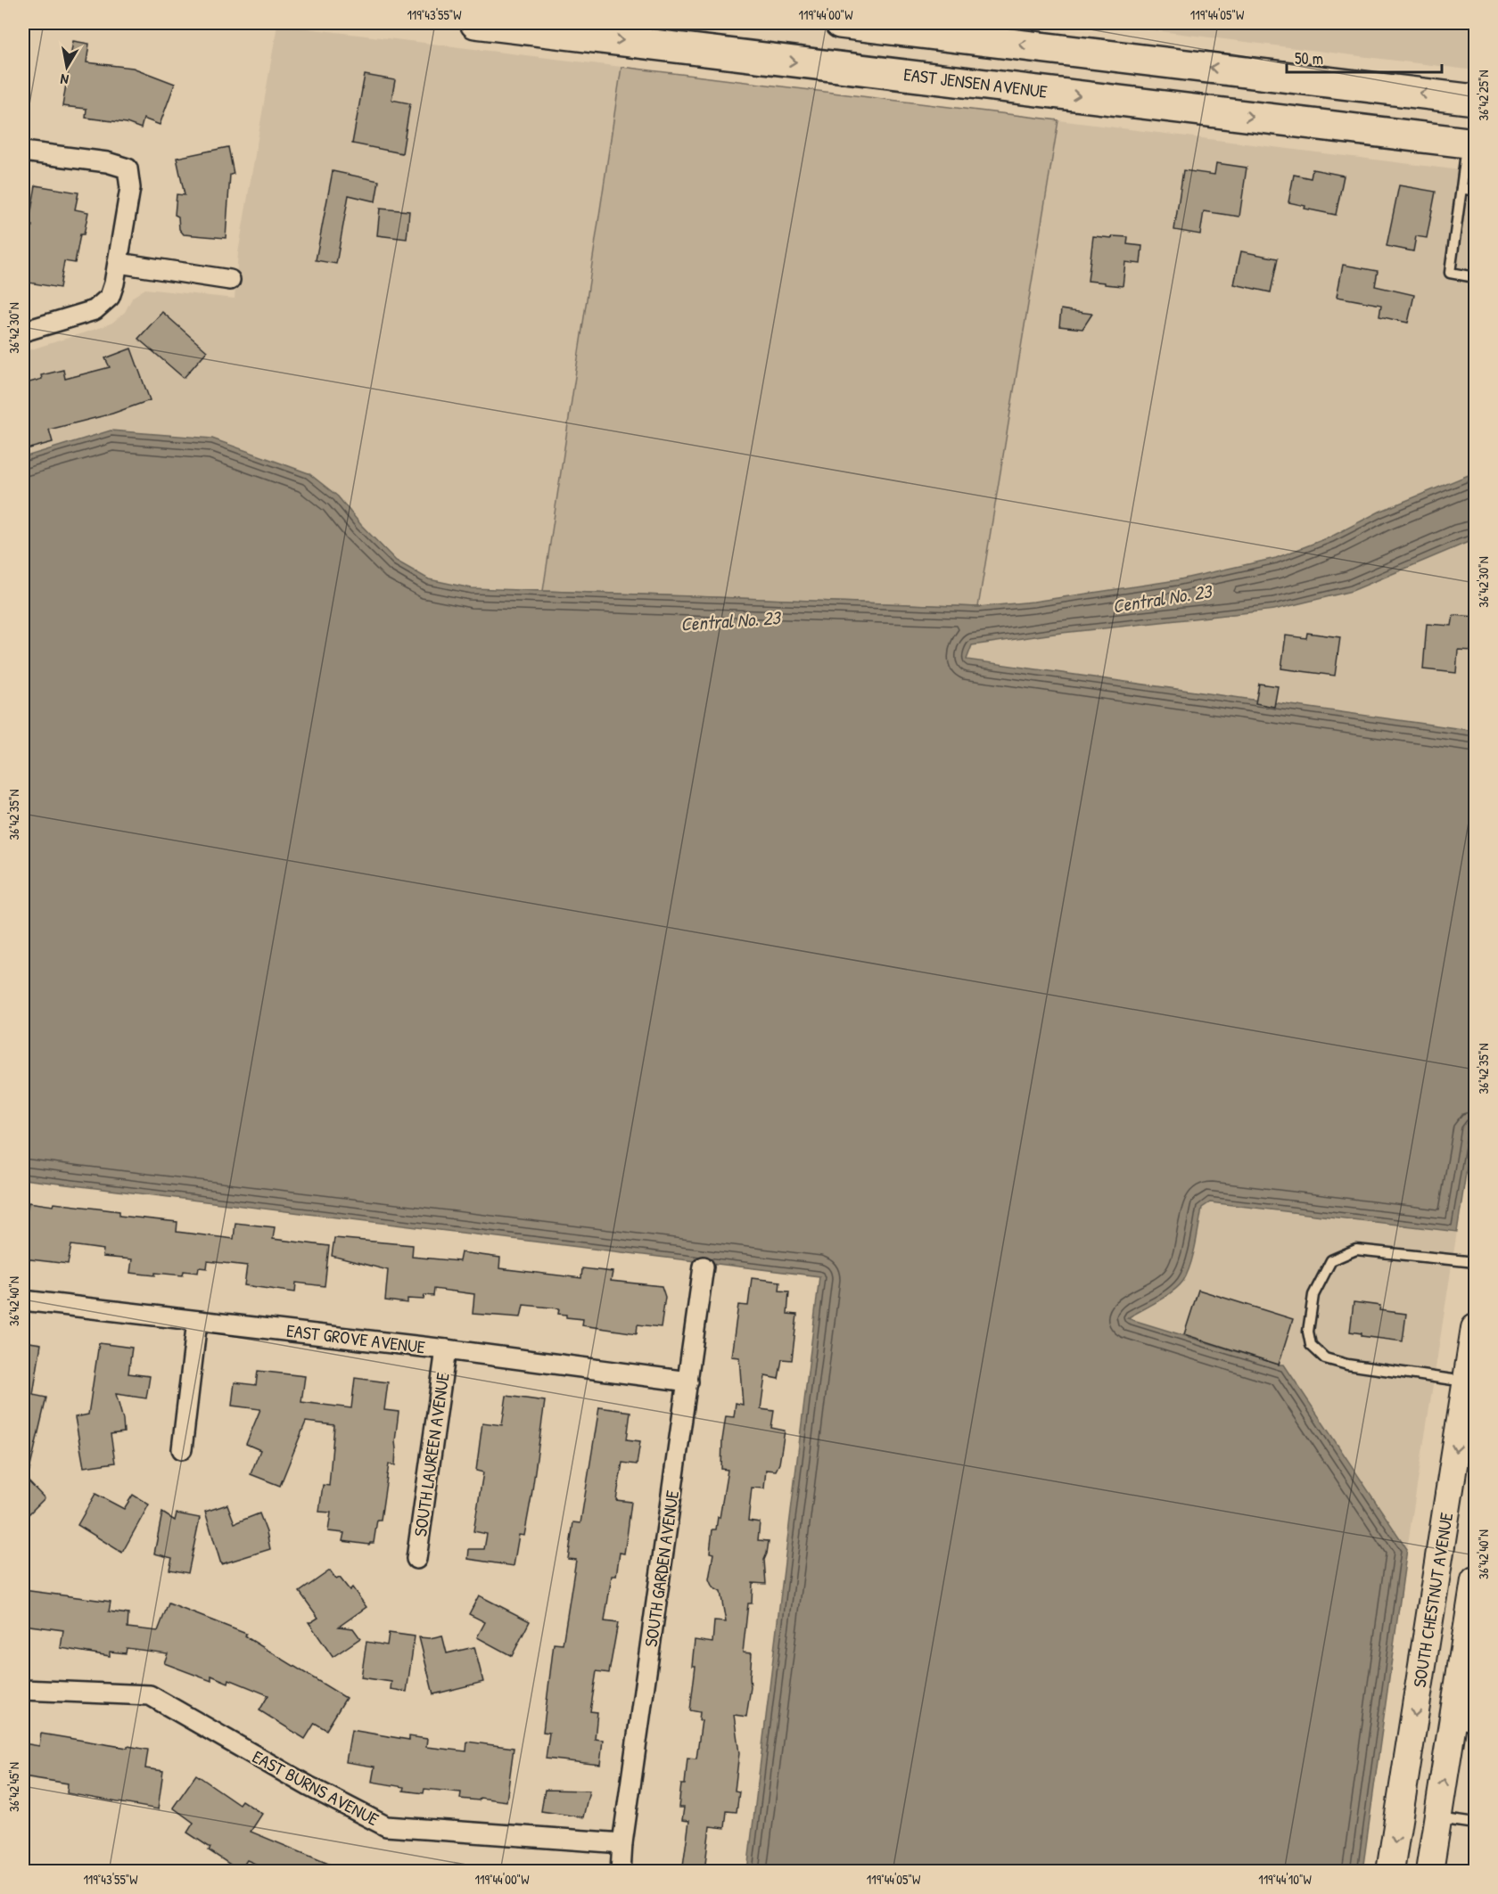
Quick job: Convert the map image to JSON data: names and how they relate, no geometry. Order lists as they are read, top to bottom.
{
  "streets": {
    "main road": ["EAST JENSEN AVENUE", "SOUTH CHESTNUT AVENUE"],
    "street": [
      "EAST GROVE AVENUE",
      "SOUTH LAUREEN AVENUE",
      "SOUTH GARDEN AVENUE",
      "EAST BURNS AVENUE"
    ]
  },
  "crossings": [
    ["EAST GROVE AVENUE", "SOUTH LAUREEN AVENUE"],
    ["EAST GROVE AVENUE", "SOUTH GARDEN AVENUE"],
    ["SOUTH GARDEN AVENUE", "EAST BURNS AVENUE"]
  ],
  "water": ["Central No. 23"],
  "scale_bar": "50 m",
  "north": "bottom",
  "coordinates": [
    "119°43'55\"W",
    "119°44'00\"W",
    "119°44'05\"W",
    "36°42'25\"N",
    "36°42'30\"N",
    "36°42'35\"N",
    "36°42'40\"N",
    "36°42'45\"N",
    "119°44'10\"W"
  ]
}
